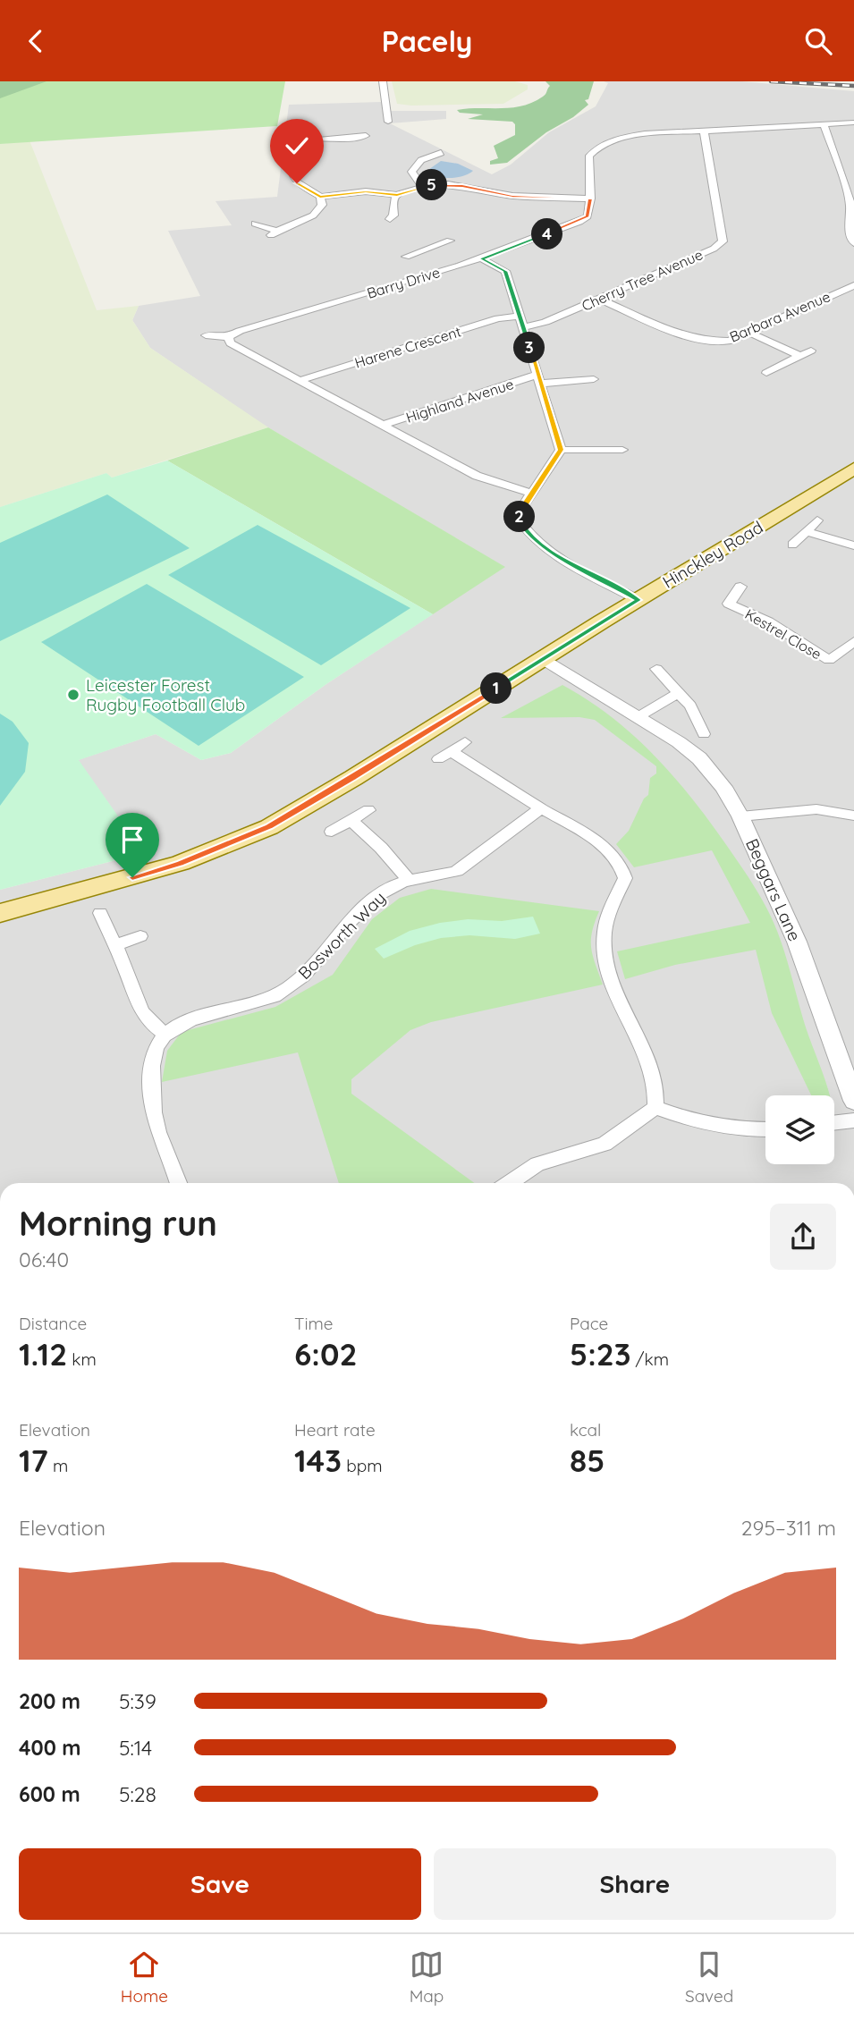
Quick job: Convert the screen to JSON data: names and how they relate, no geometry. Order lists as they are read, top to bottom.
{
  "streets": {
    "main road": ["Hinckley Road"],
    "street": [
      "Cherry Tree Avenue",
      "Barry Drive",
      "Barbara Avenue",
      "Harene Crescent",
      "Highland Avenue",
      "Kestrel Close",
      "Beggars Lane",
      "Bosworth Way"
    ]
  },
  "crossings": [
    ["Cherry Tree Avenue", "Barbara Avenue"],
    ["Cherry Tree Avenue", "Harene Crescent"],
    ["Hinckley Road", "Beggars Lane"]
  ],
  "places": ["Leicester Forest Rugby Football Club"],
  "page": {
    "header": "Pacely",
    "pins": [
      "5",
      "4",
      "3",
      "2",
      "1"
    ],
    "heading": ["Morning run", "06:40"],
    "stats": [
      ["Distance", "1.12 km"],
      ["Time", "6:02"],
      ["Pace", "5:23 /km"],
      ["Elevation", "17 m"],
      ["Heart rate", "143 bpm"],
      ["kcal", "85"]
    ],
    "chart": ["Elevation", "295–311 m"],
    "list": [
      {
        "name": "200 m",
        "note": "5:39"
      },
      {
        "name": "400 m",
        "note": "5:14"
      },
      {
        "name": "600 m",
        "note": "5:28"
      }
    ],
    "buttons": ["Save", "Share"],
    "tabs": ["Home", "Map", "Saved"]
  }
}
